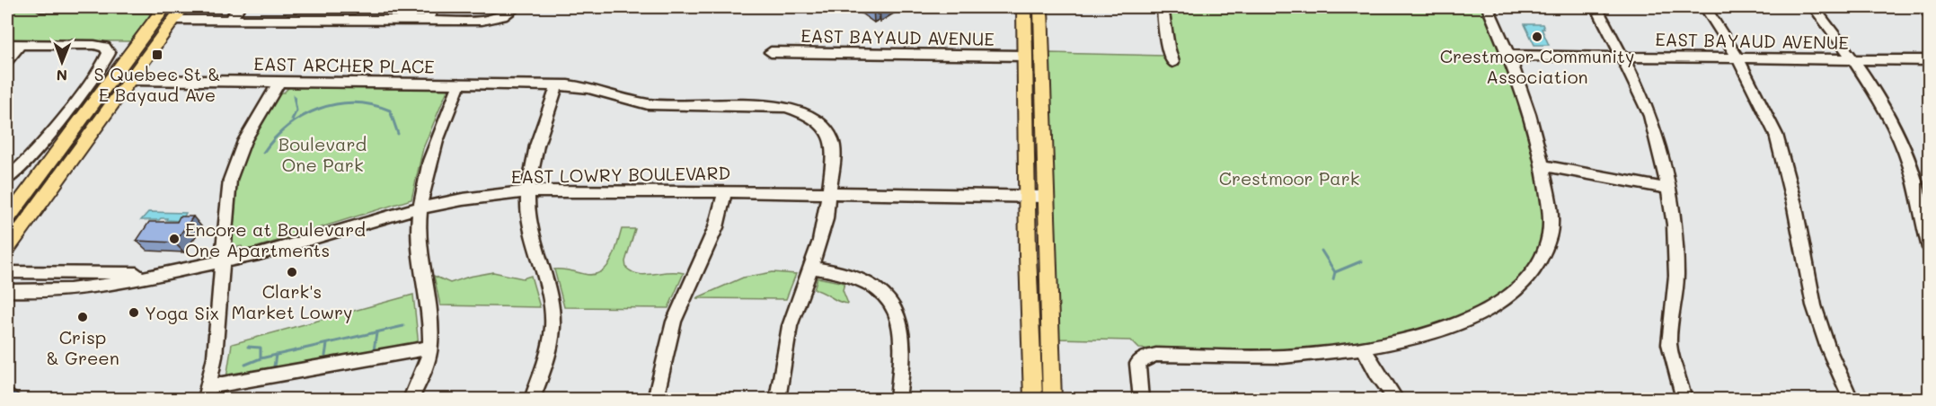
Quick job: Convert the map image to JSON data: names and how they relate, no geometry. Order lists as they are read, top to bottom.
{
  "streets": {
    "street": ["EAST BAYAUD AVENUE", "EAST ARCHER PLACE", "EAST LOWRY BOULEVARD"]
  },
  "crossings": [
    ["EAST ARCHER PLACE", "EAST LOWRY BOULEVARD"]
  ],
  "parks": ["Boulevard One Park", "Crestmoor Park"],
  "places": {
    "other": [
      "Crestmoor Community Association",
      "Encore at Boulevard One Apartments",
      "Clark's Market Lowry",
      "Yoga Six",
      "Crisp & Green"
    ],
    "transit": ["S Quebec St & E Bayaud Ave"]
  },
  "north": "bottom"
}
